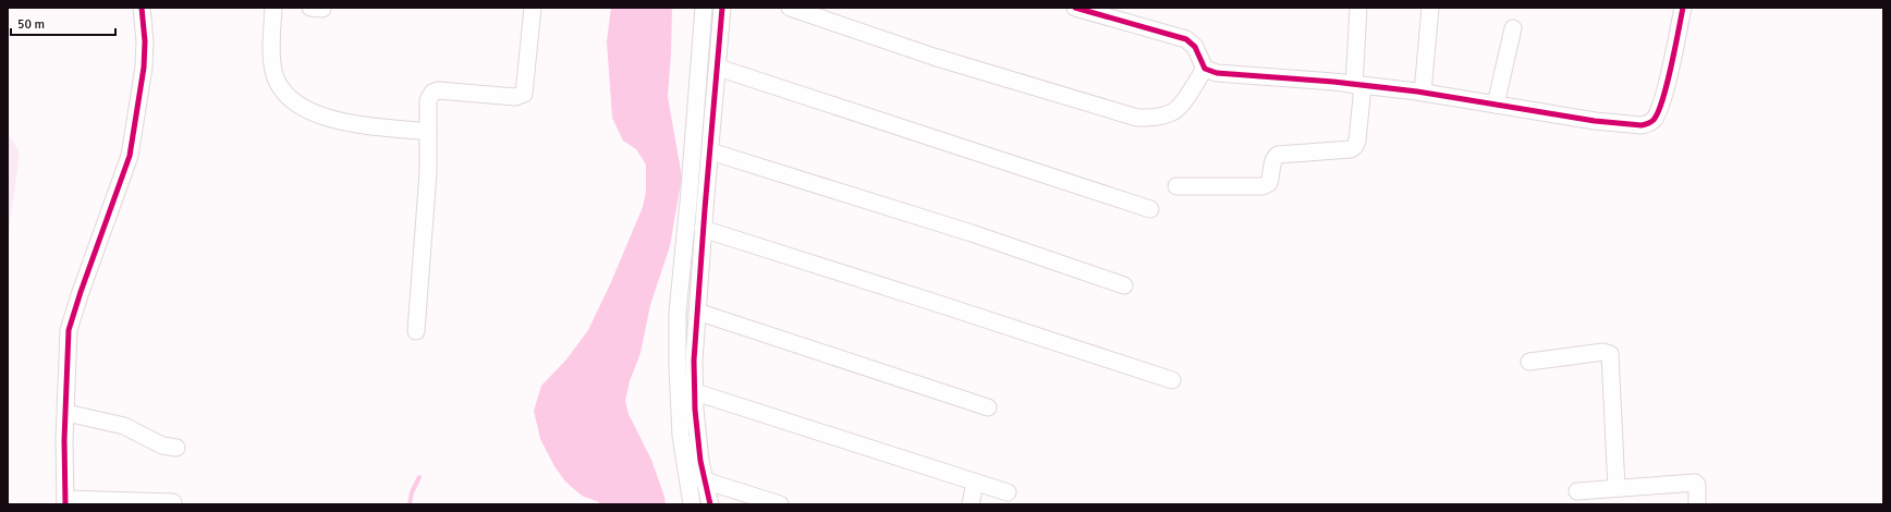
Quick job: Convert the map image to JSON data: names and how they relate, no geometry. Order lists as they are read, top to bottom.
{
  "scale_bar": "50 m"
}
